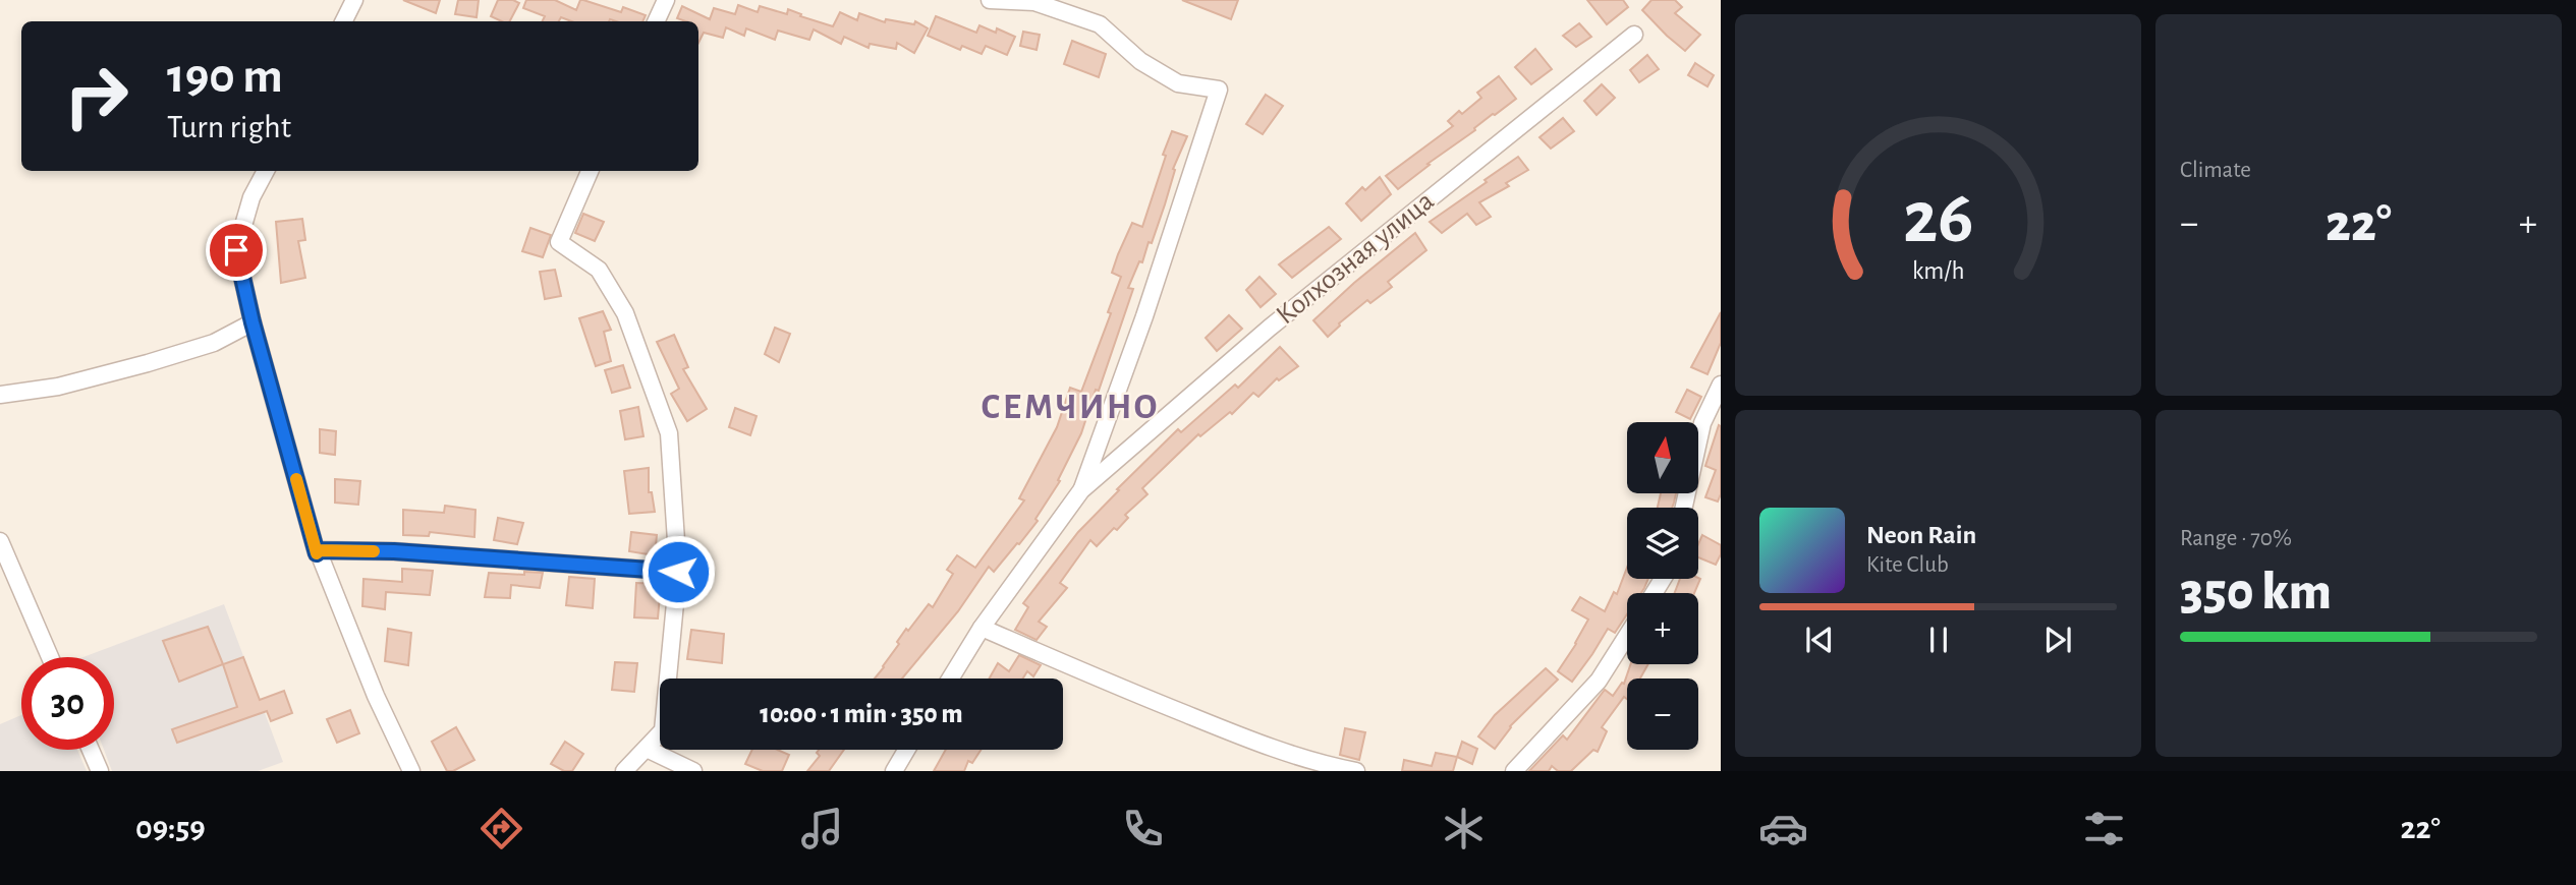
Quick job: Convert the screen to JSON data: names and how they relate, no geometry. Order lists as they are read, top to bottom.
{
  "streets": {
    "street": ["Колхозная улица"]
  },
  "districts": ["СЕМЧИНО"],
  "north": "top",
  "page": {
    "tile": [
      "Climate",
      ["Range · 70%", "350 km"]
    ],
    "turn": ["190 m", "Turn right"],
    "heat": ["−", "22°", "+"],
    "map_buttons": ["+", "−"],
    "song": ["Neon Rain", "Kite Club"],
    "limit": "30",
    "trip": "10:00 · 1 min · 350 m",
    "tabs": ["09:59", "22°"],
    "gauge": ["26", "km/h"]
  }
}
